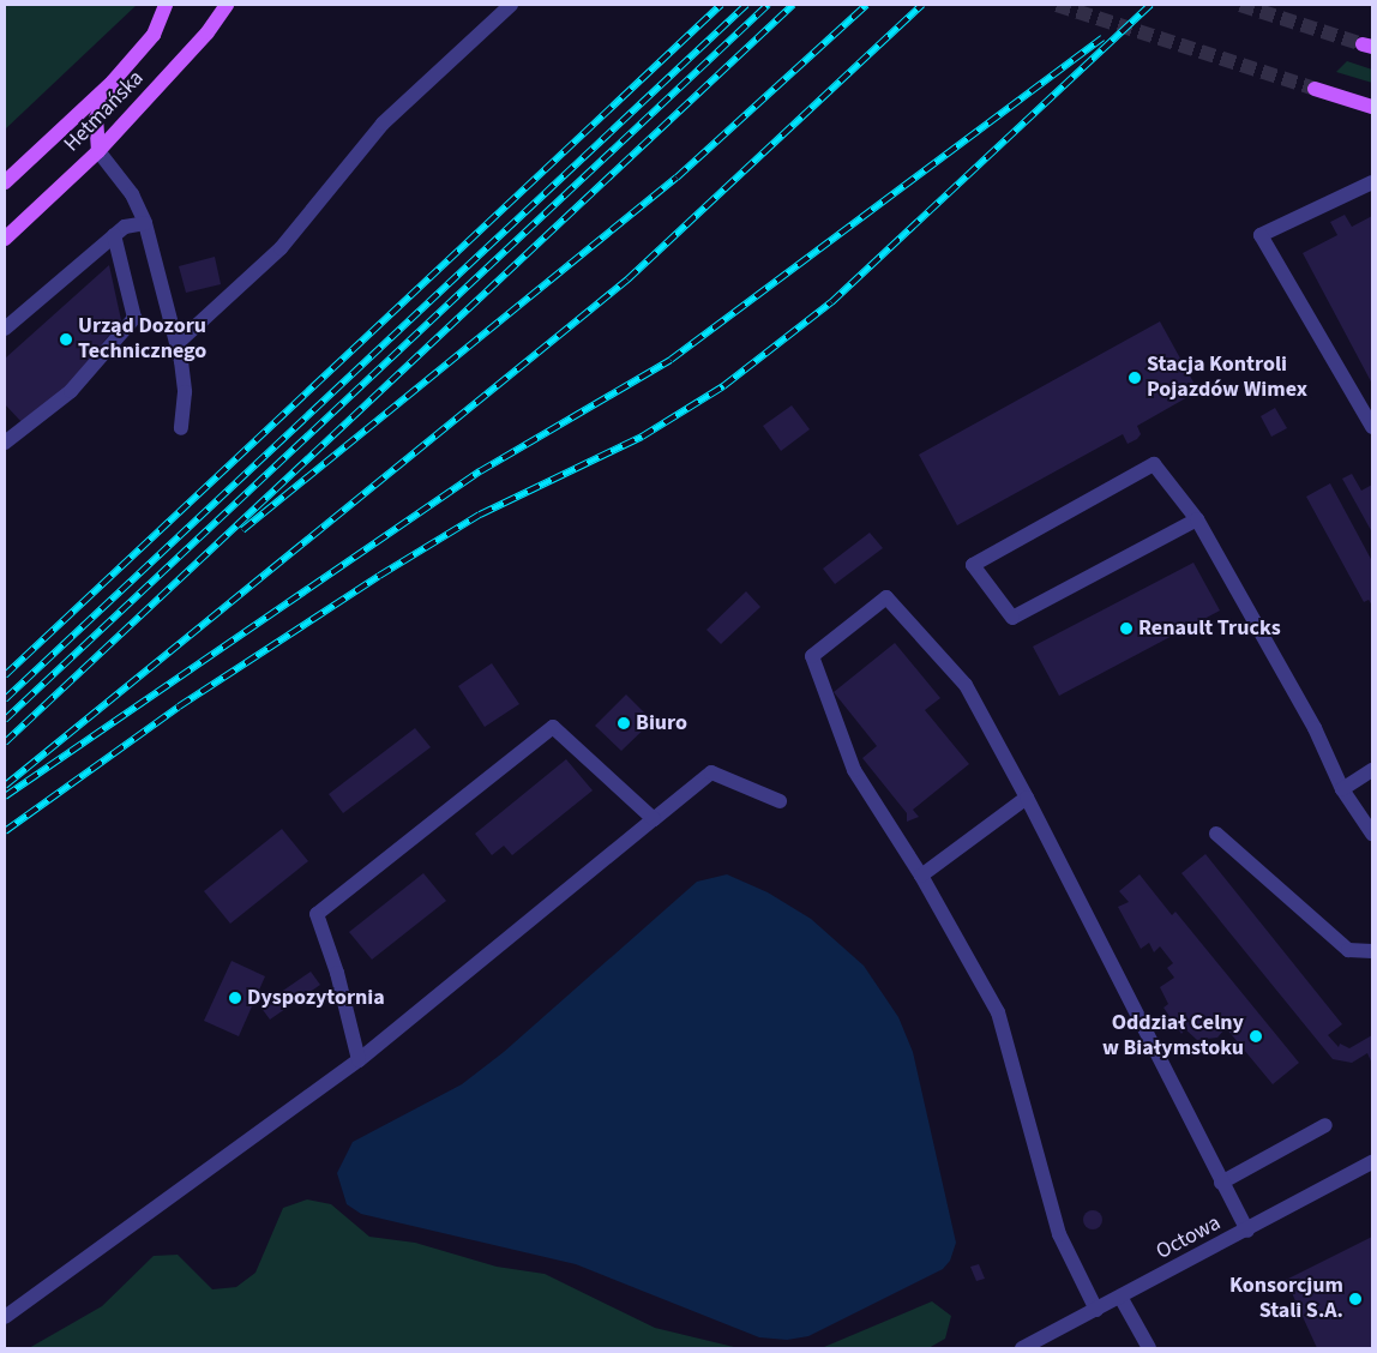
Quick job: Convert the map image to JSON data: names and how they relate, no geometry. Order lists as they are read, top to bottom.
{
  "streets": {
    "main road": ["Hetmańska"],
    "street": ["Octowa"]
  },
  "places": [
    "Urząd Dozoru Technicznego",
    "Stacja Kontroli Pojazdów Wimex",
    "Renault Trucks",
    "Biuro",
    "Dyspozytornia",
    "Oddział Celny w Białymstoku",
    "Konsorcjum Stali S.A."
  ]
}
